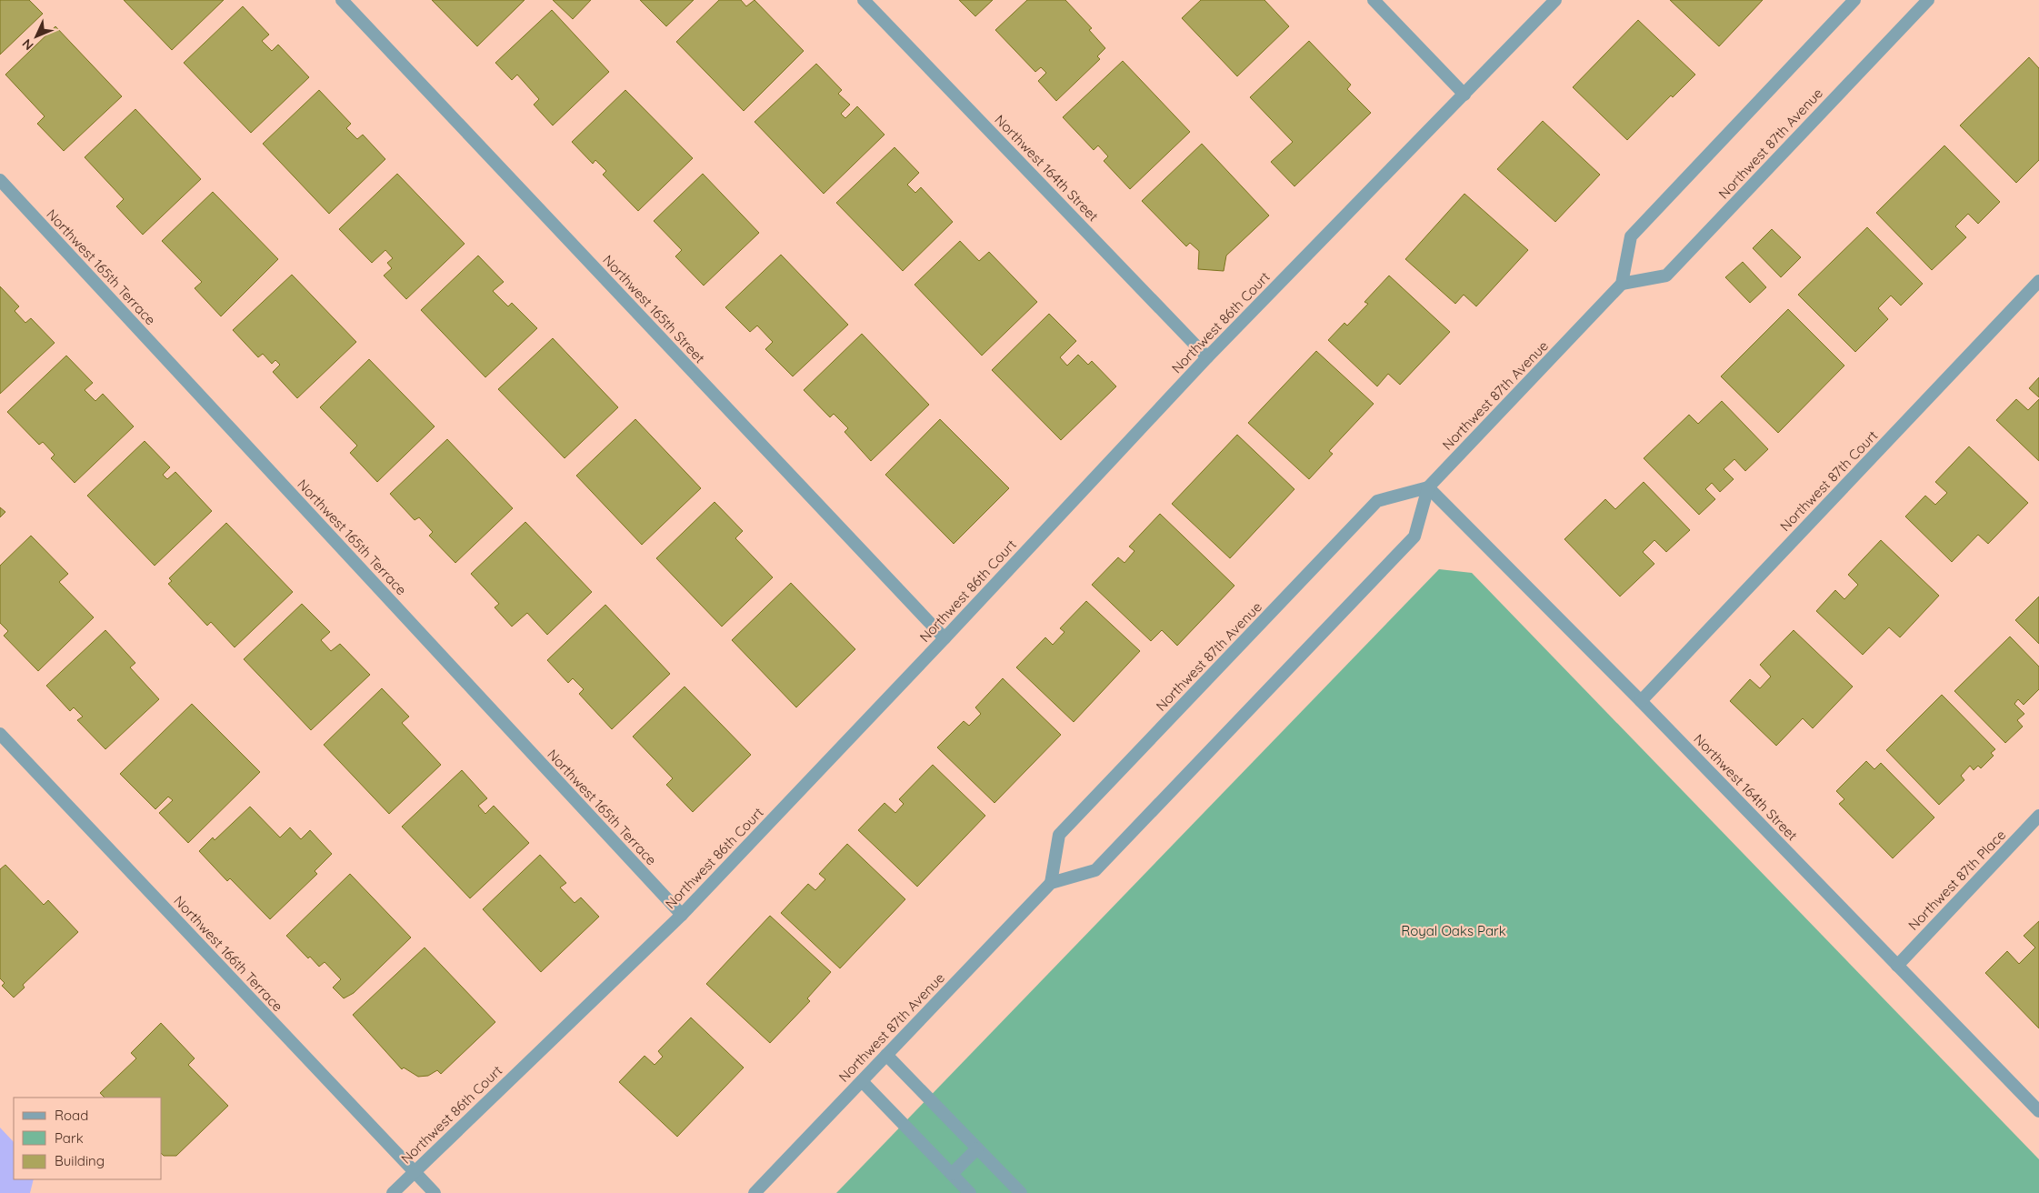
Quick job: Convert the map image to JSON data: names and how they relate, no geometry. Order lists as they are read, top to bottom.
{
  "streets": {
    "street": [
      "Northwest 87th Avenue",
      "Northwest 164th Street",
      "Northwest 165th Terrace",
      "Northwest 165th Street",
      "Northwest 86th Court",
      "Northwest 87th Court",
      "Northwest 87th Place",
      "Northwest 166th Terrace"
    ]
  },
  "crossings": [
    ["Northwest 87th Avenue", "Northwest 164th Street"],
    ["Northwest 164th Street", "Northwest 86th Court"],
    ["Northwest 164th Street", "Northwest 87th Court"],
    ["Northwest 164th Street", "Northwest 87th Place"],
    ["Northwest 165th Terrace", "Northwest 86th Court"],
    ["Northwest 165th Street", "Northwest 86th Court"],
    ["Northwest 86th Court", "Northwest 166th Terrace"]
  ],
  "parks": ["Royal Oaks Park"],
  "legend": ["Road", "Park", "Building"],
  "north": "bottom left"
}
